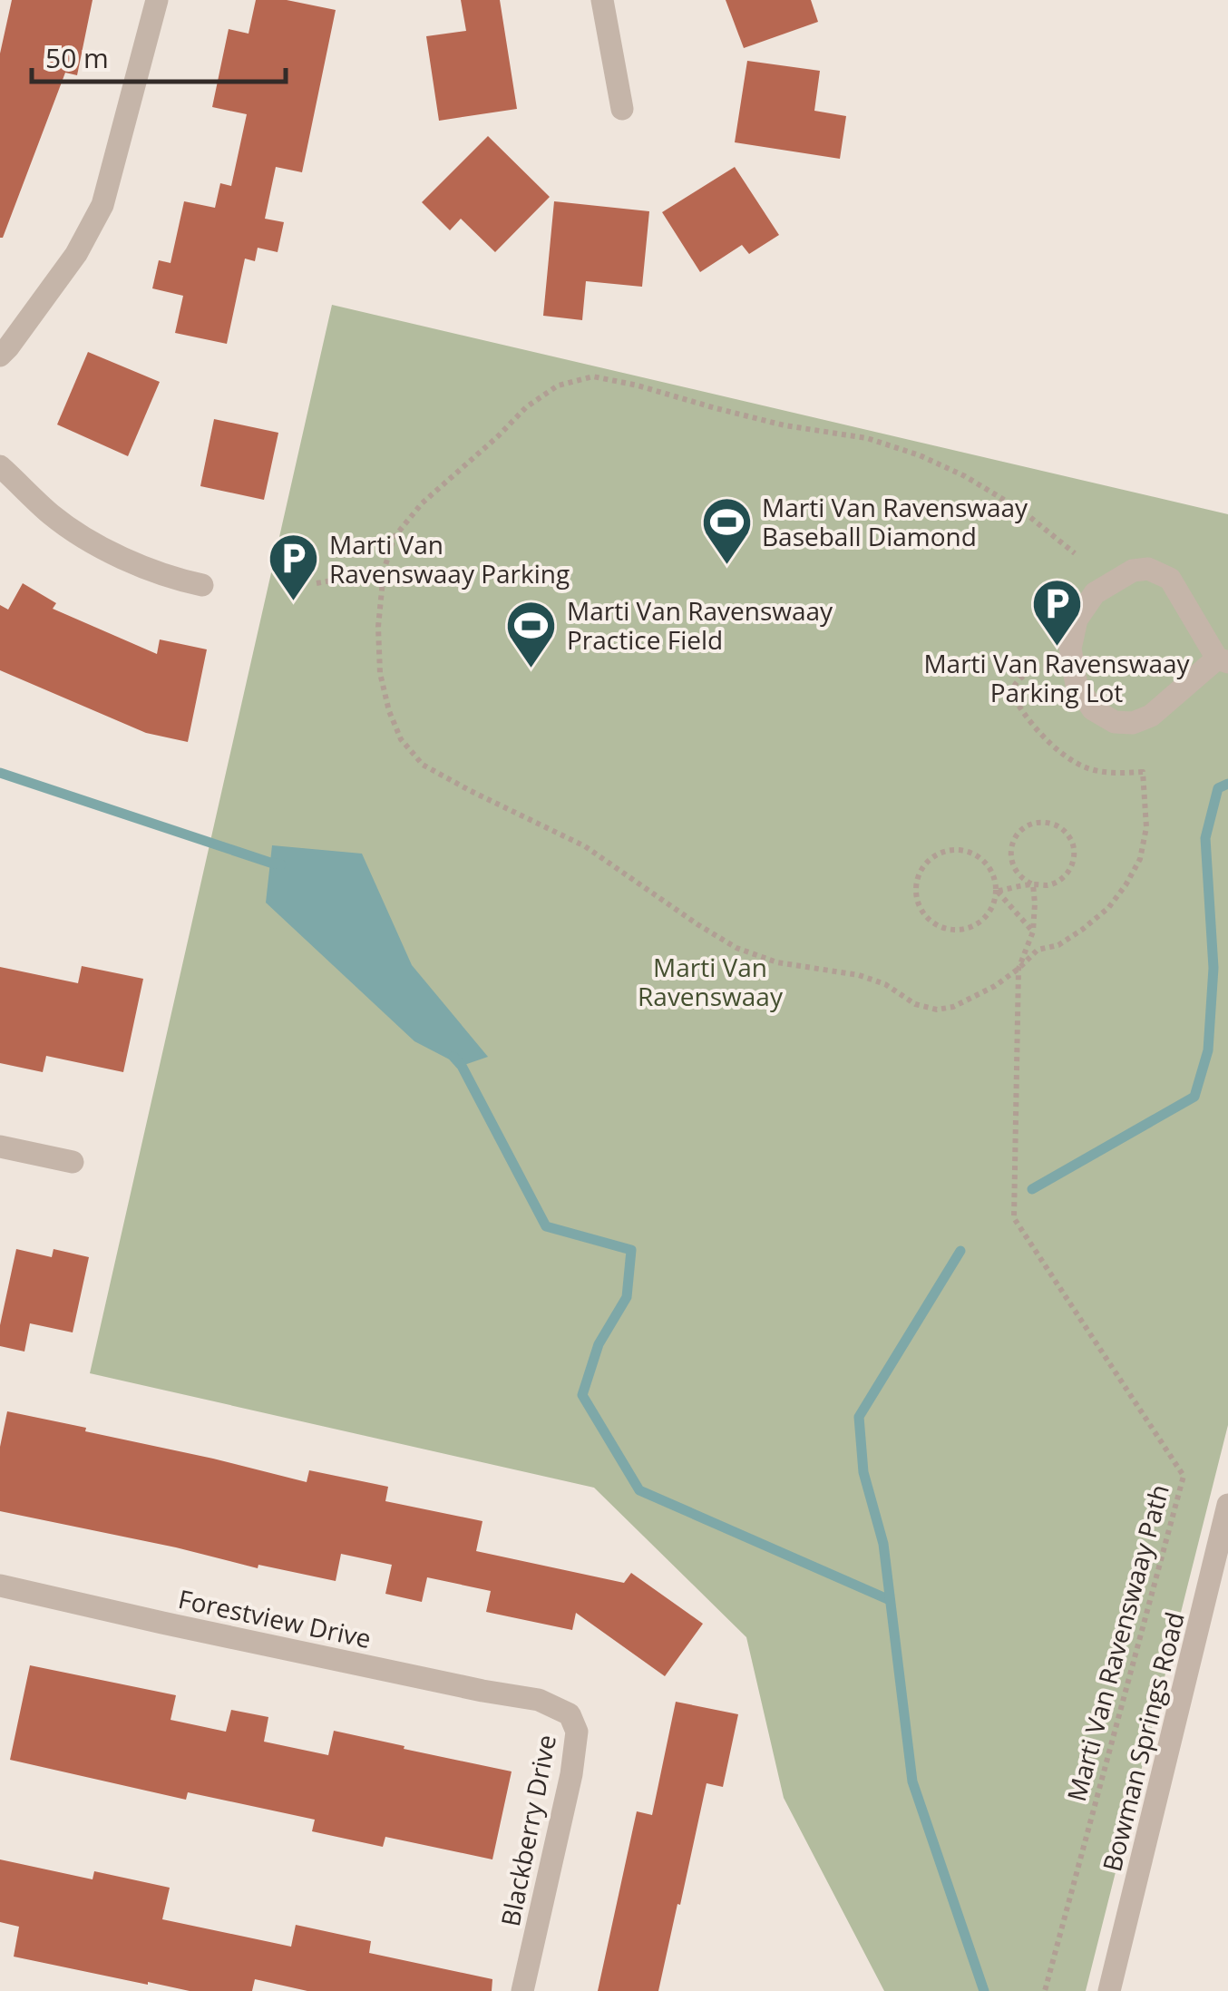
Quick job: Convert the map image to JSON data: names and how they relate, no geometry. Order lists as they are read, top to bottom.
{
  "streets": {
    "street": ["Forestview Drive", "Bowman Springs Road", "Blackberry Drive"],
    "path": ["Marti Van Ravenswaay Path"]
  },
  "crossings": [
    ["Forestview Drive", "Blackberry Drive"]
  ],
  "parks": ["Marti Van Ravenswaay"],
  "places": {
    "sports": ["Marti Van Ravenswaay Baseball Diamond", "Marti Van Ravenswaay Practice Field"],
    "parking": ["Marti Van Ravenswaay Parking", "Marti Van Ravenswaay Parking Lot"]
  },
  "scale_bar": "50 m"
}
